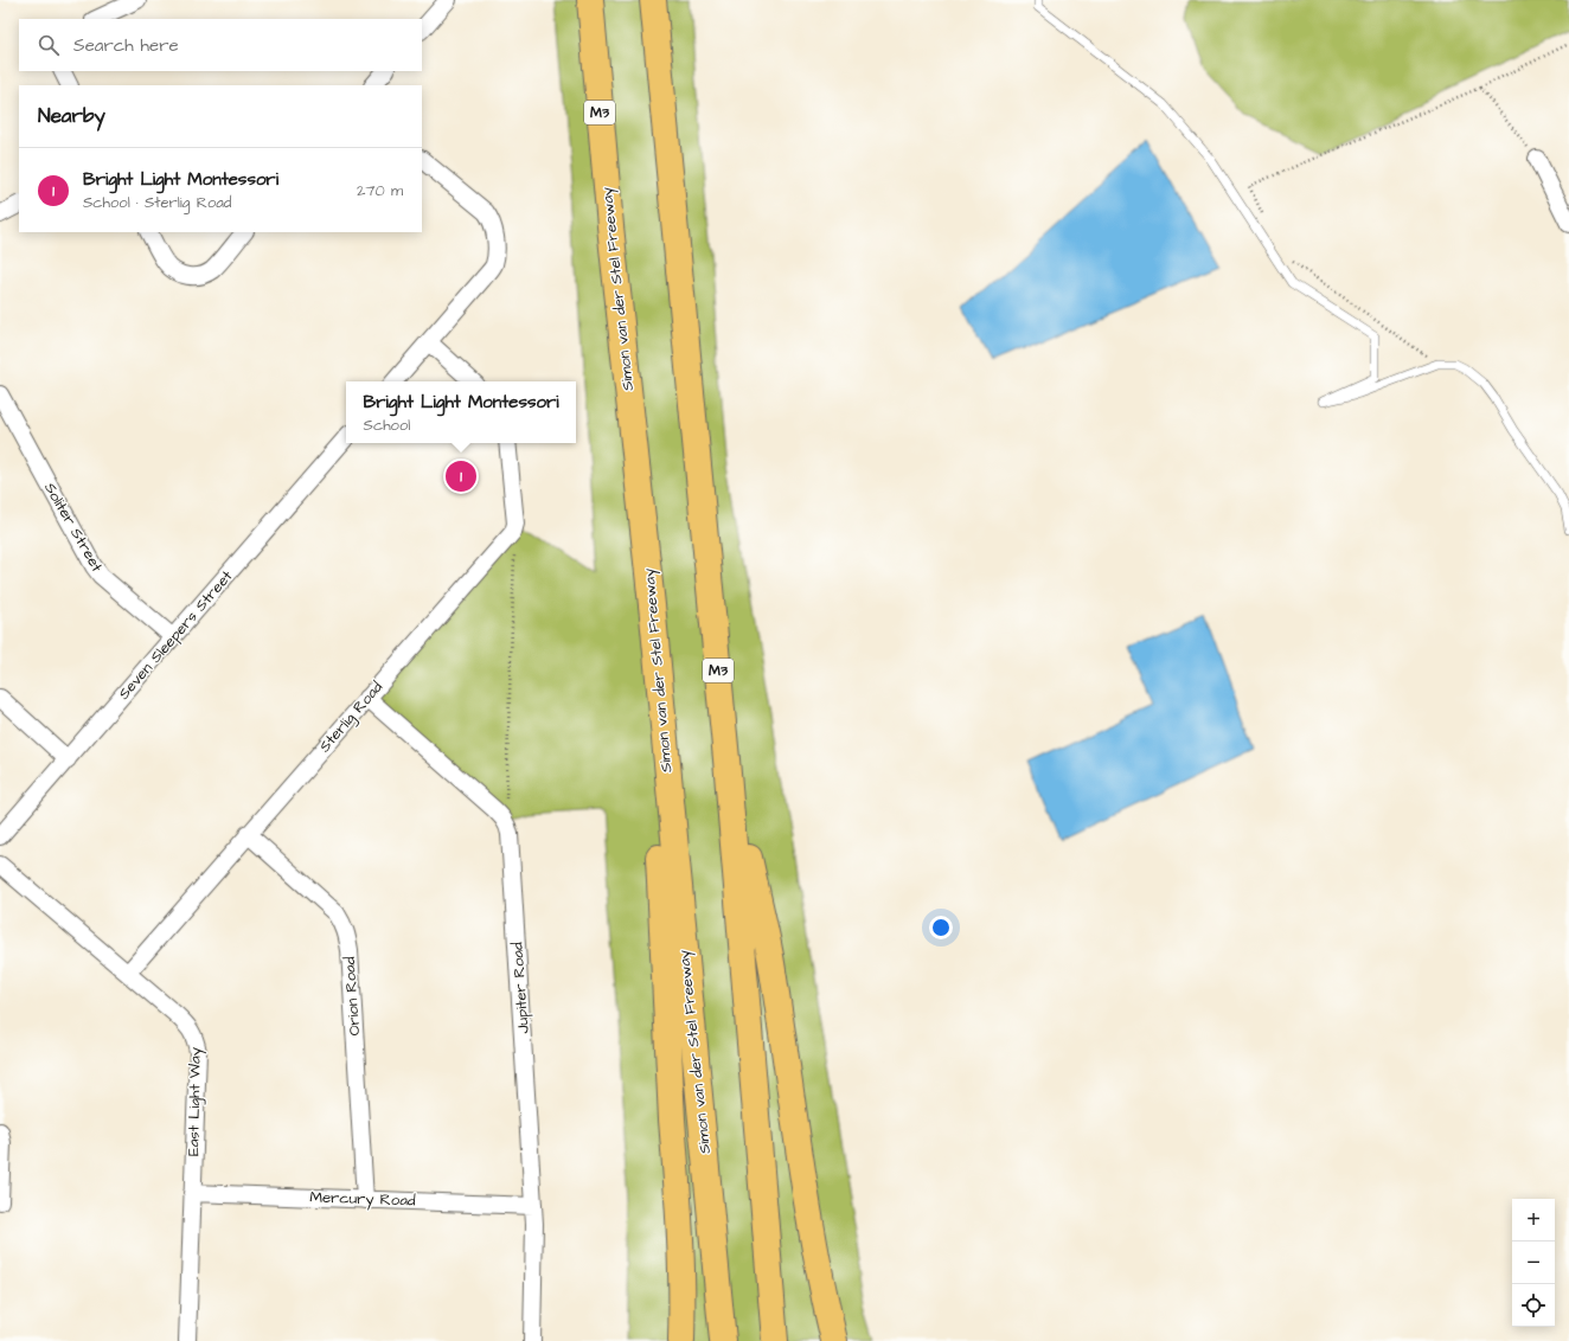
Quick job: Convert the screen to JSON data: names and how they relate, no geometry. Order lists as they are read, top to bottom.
{
  "streets": {
    "highway": ["M3", "Simon van der Stel Freeway"],
    "street": [
      "Soliter Street",
      "Seven Sleepers Street",
      "Sterlig Road",
      "Jupiter Road",
      "Orion Road",
      "East Light Way",
      "Mercury Road"
    ]
  },
  "crossings": [
    ["Soliter Street", "Seven Sleepers Street"],
    ["Sterlig Road", "Orion Road"],
    ["Sterlig Road", "East Light Way"],
    ["Jupiter Road", "Mercury Road"],
    ["Orion Road", "Mercury Road"],
    ["East Light Way", "Mercury Road"]
  ],
  "page": {
    "search": "Search here",
    "heading": "Nearby",
    "list": [
      {
        "mark": "1",
        "name": "Bright Light Montessori",
        "note": "School · Sterlig Road",
        "value": "270 m"
      }
    ],
    "popup": ["Bright Light Montessori", "School"],
    "pins": "1",
    "map_buttons": ["+", "−"]
  }
}
